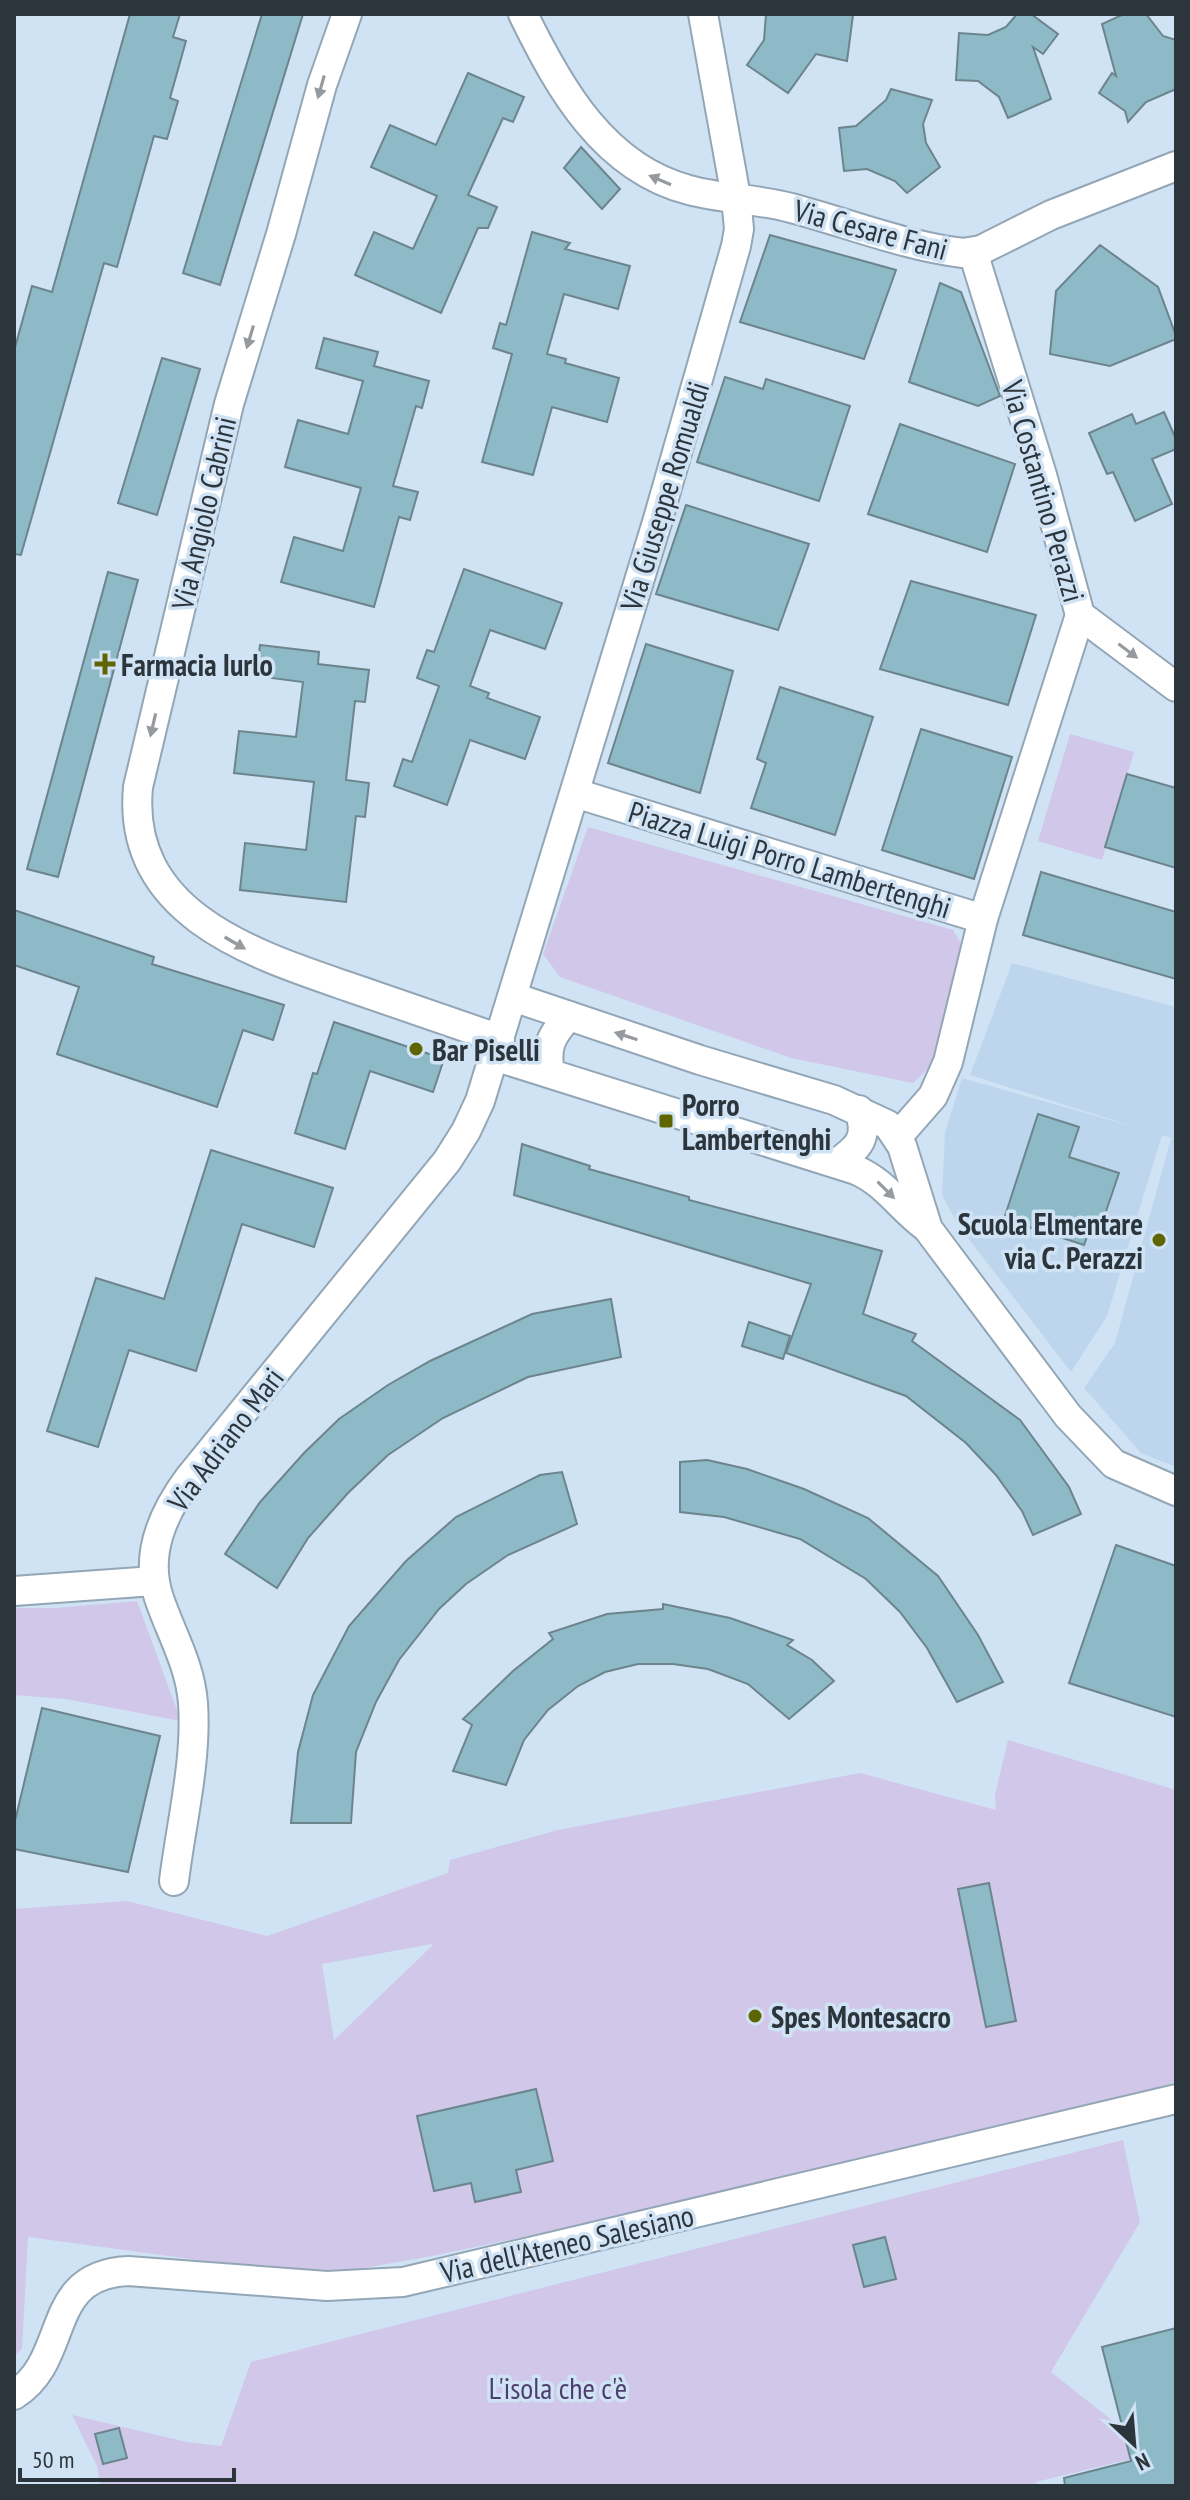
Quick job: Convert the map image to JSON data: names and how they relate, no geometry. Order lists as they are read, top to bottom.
{
  "streets": {
    "street": [
      "Via Cesare Fani",
      "Via Costantino Perazzi",
      "Via Giuseppe Romualdi",
      "Via Angiolo Cabrini",
      "Piazza Luigi Porro Lambertenghi",
      "Via Adriano Mari",
      "Via dell'Ateneo Salesiano"
    ]
  },
  "crossings": [
    ["Via Cesare Fani", "Via Costantino Perazzi"],
    ["Via Cesare Fani", "Via Giuseppe Romualdi"],
    ["Via Giuseppe Romualdi", "Piazza Luigi Porro Lambertenghi"],
    ["Via Angiolo Cabrini", "Via Adriano Mari"]
  ],
  "one_way": ["Via Angiolo Cabrini"],
  "parks": ["L'isola che c'è"],
  "places": {
    "health": ["Farmacia Iurlo"],
    "other": ["Bar Piselli", "Scuola Elmentare via C. Perazzi", "Spes Montesacro"],
    "transit": ["Porro Lambertenghi"]
  },
  "scale_bar": "50 m",
  "north": "bottom right"
}
